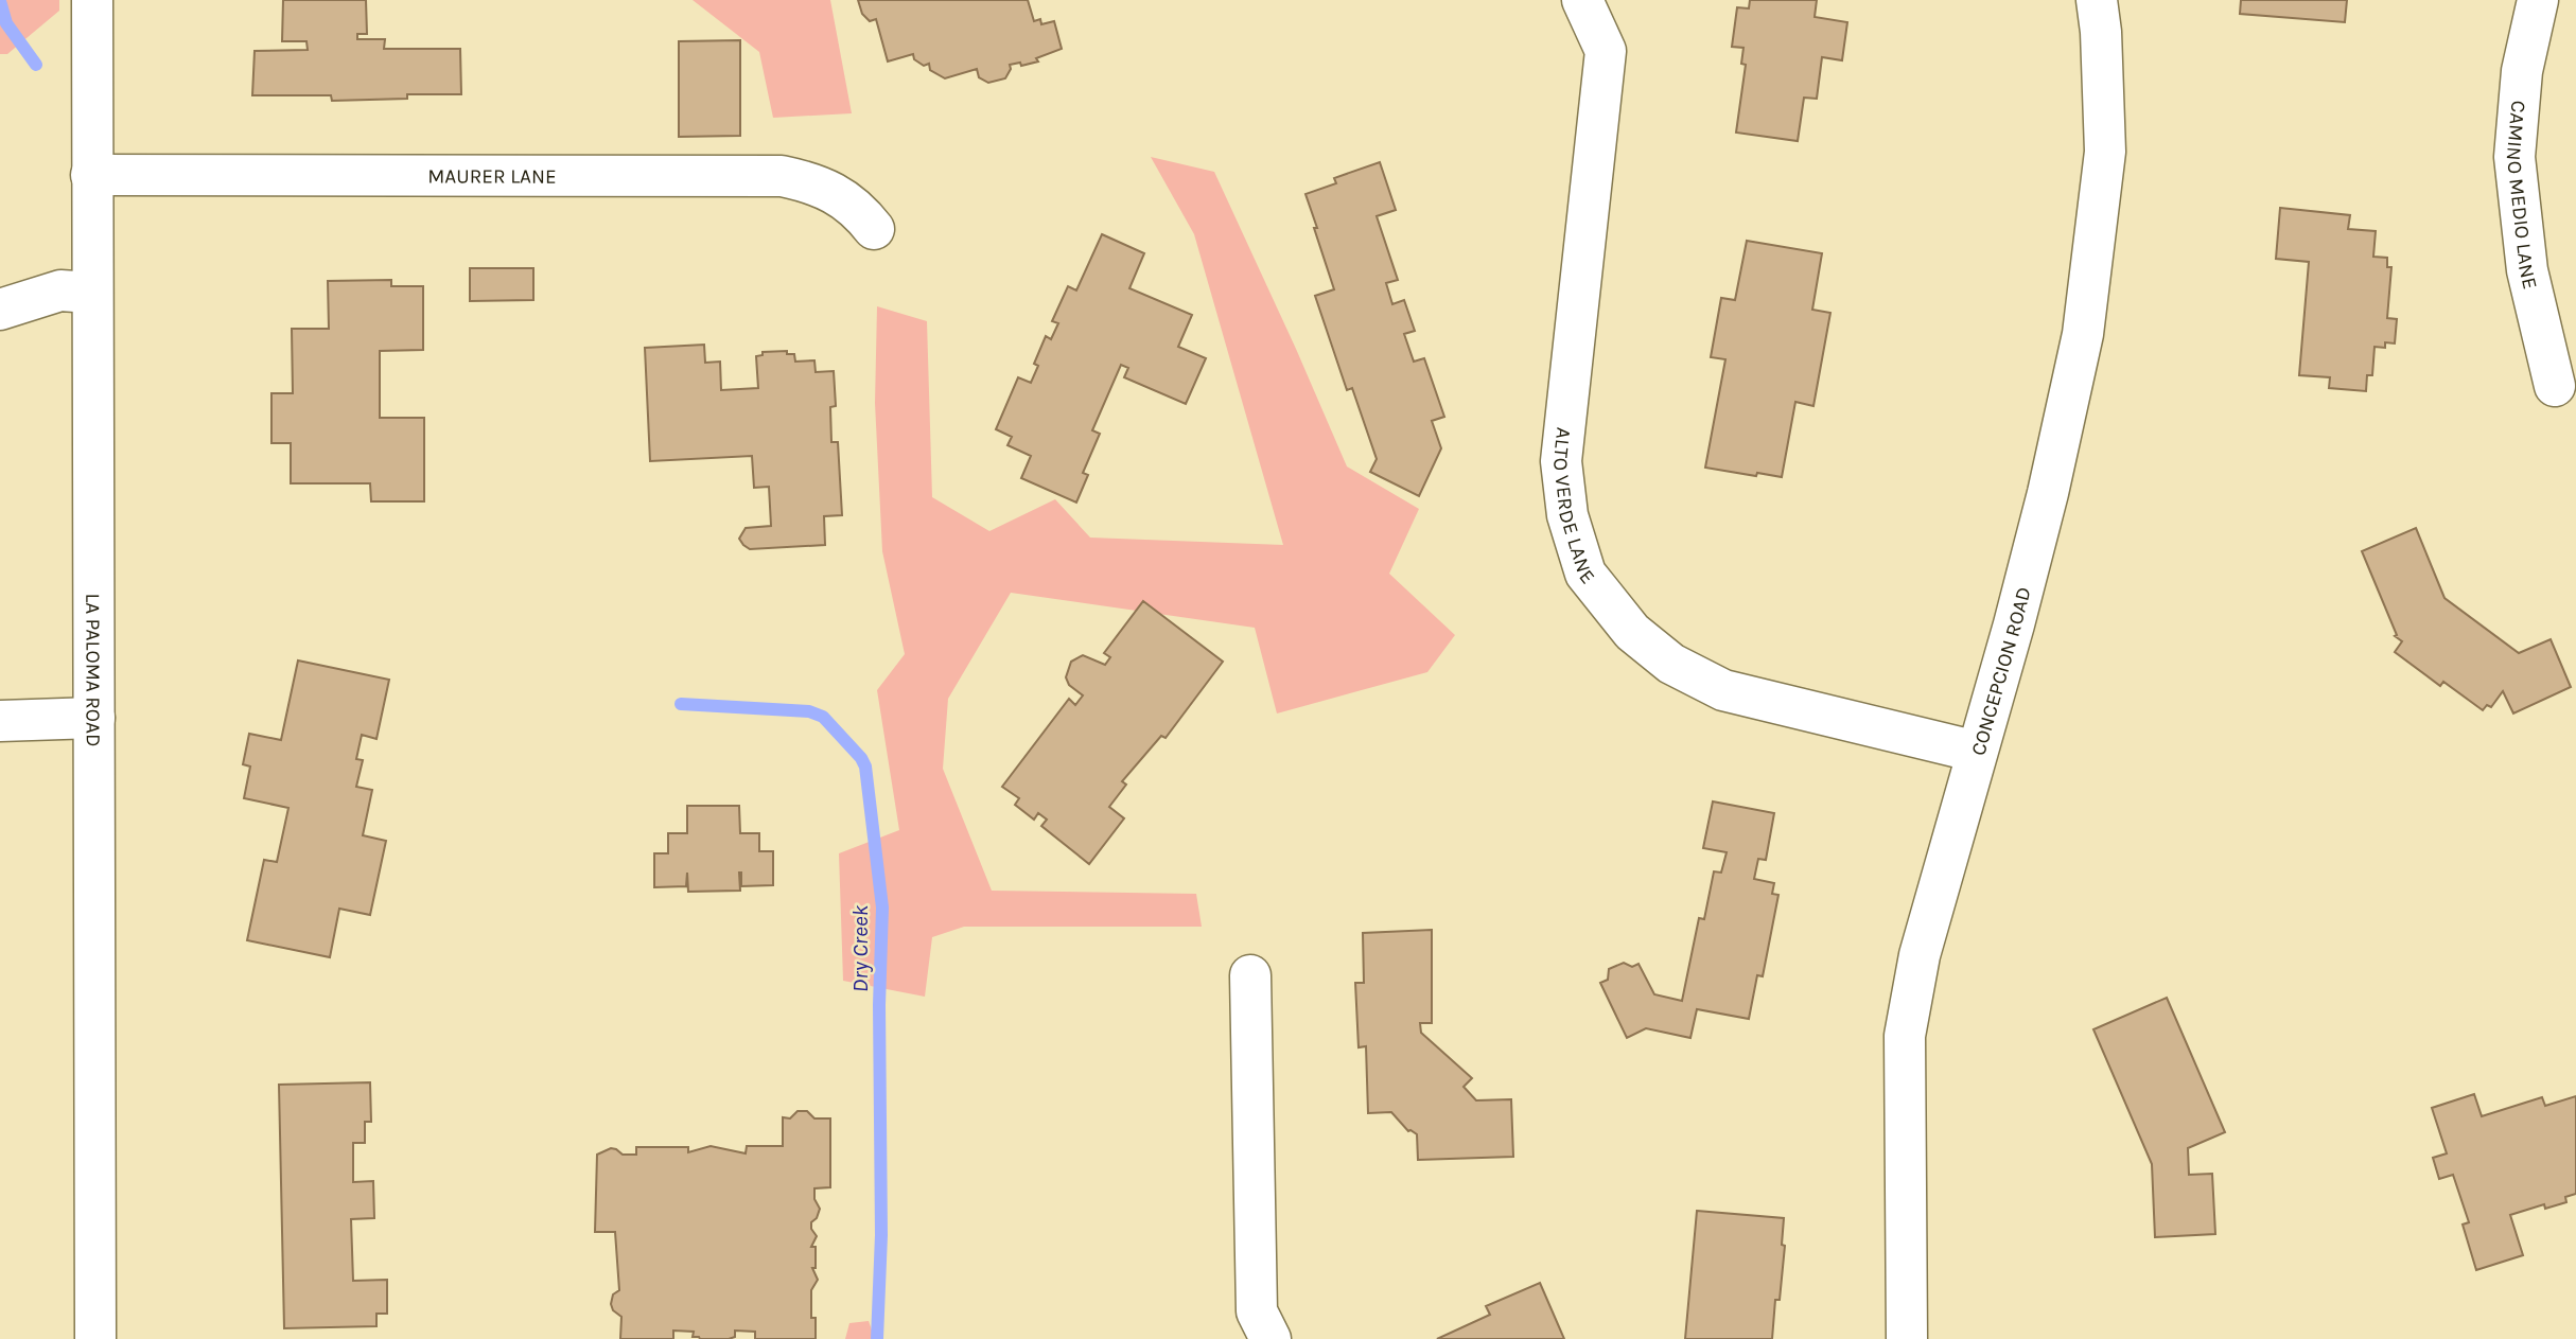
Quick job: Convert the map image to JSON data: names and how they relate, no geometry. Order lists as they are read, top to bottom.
{
  "streets": {
    "street": [
      "MAURER LANE",
      "CAMINO MEDIO LANE",
      "ALTO VERDE LANE",
      "LA PALOMA ROAD",
      "CONCEPCION ROAD"
    ]
  },
  "crossings": [
    ["MAURER LANE", "LA PALOMA ROAD"],
    ["ALTO VERDE LANE", "CONCEPCION ROAD"]
  ],
  "water": ["Dry Creek"]
}
